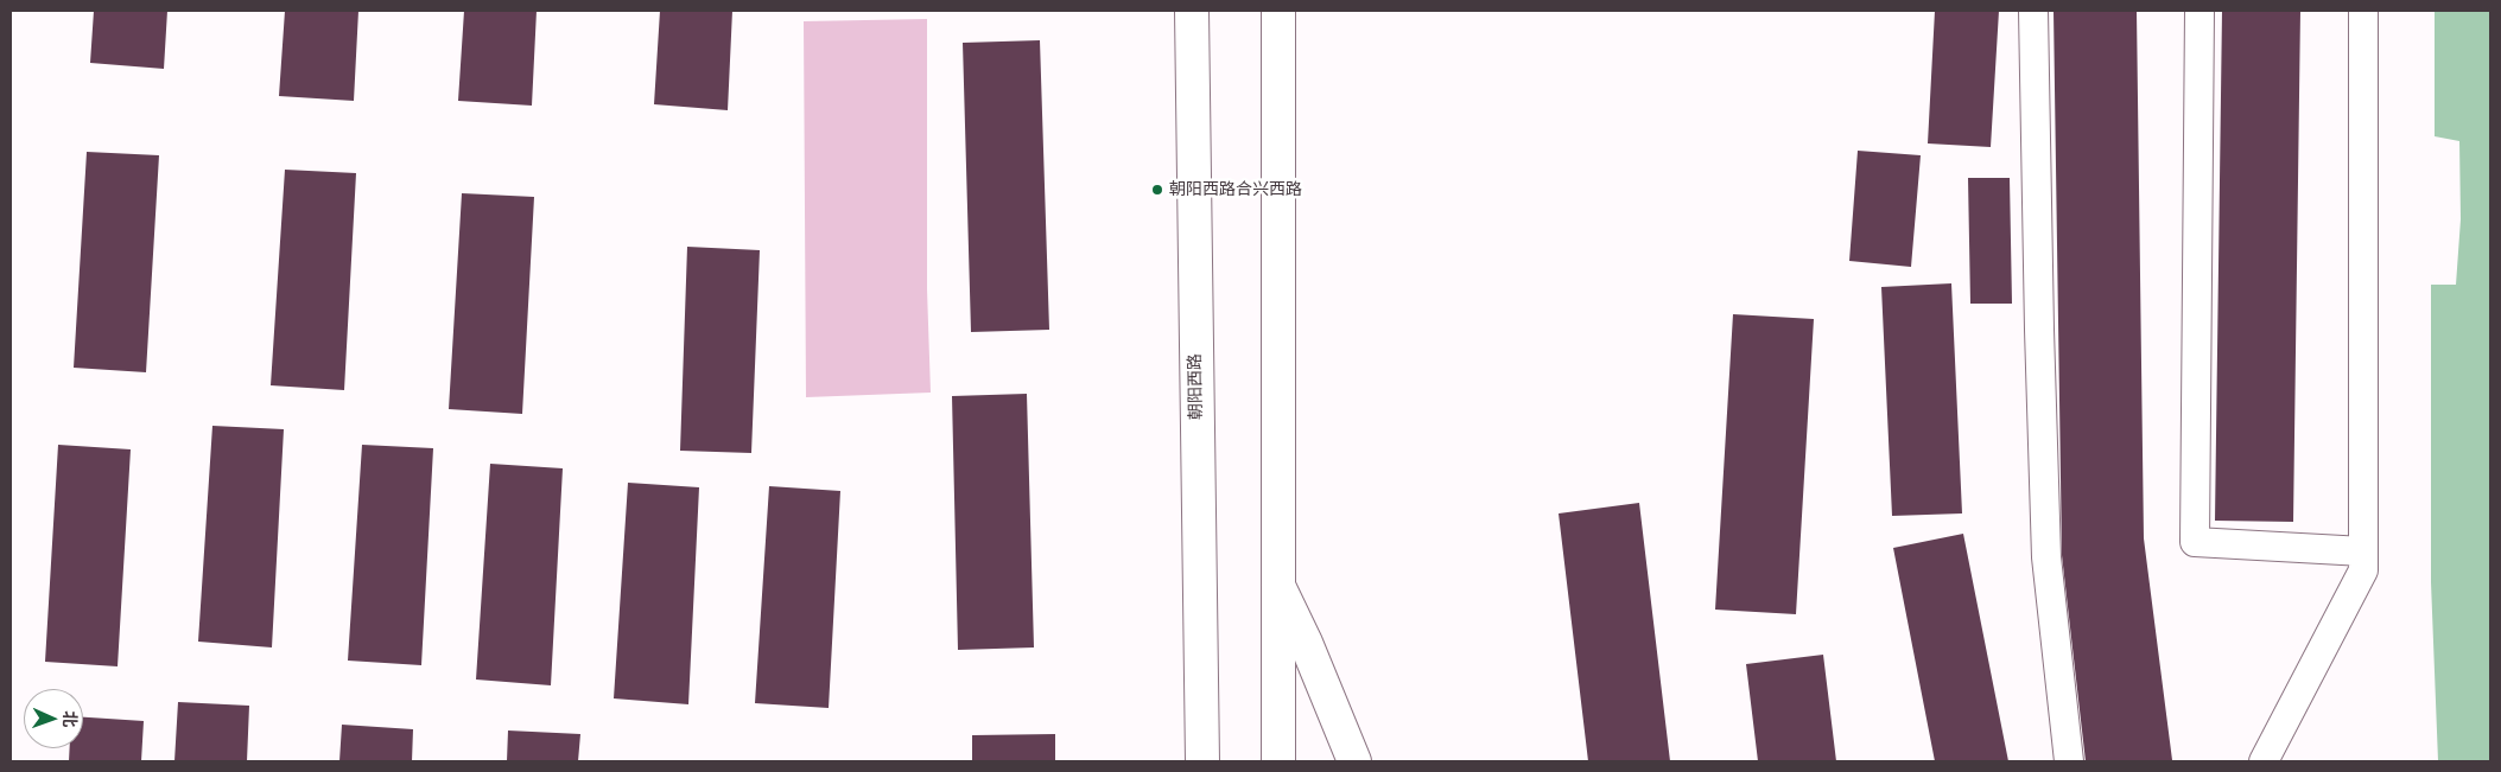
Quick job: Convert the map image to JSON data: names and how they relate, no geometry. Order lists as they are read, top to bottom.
{
  "streets": {
    "main road": ["朝阳西路"]
  },
  "places": ["朝阳西路合兴西路"],
  "north": "right"
}
